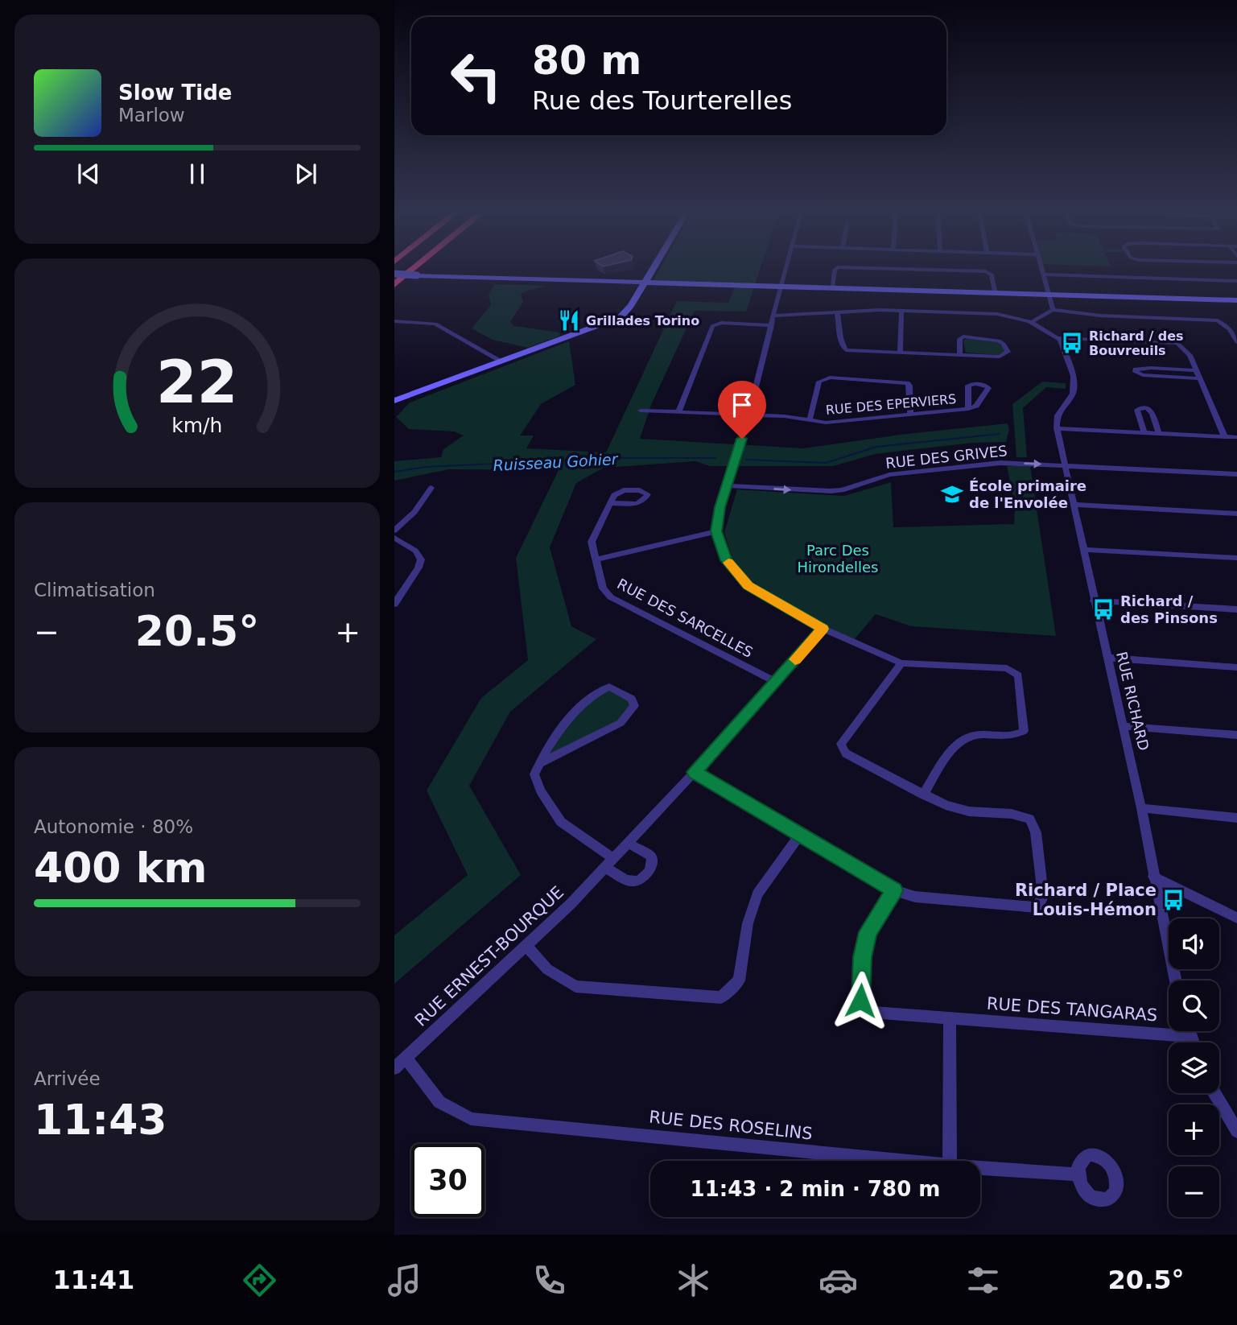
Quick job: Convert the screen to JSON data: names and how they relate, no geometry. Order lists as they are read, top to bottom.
{
  "streets": {
    "street": [
      "RUE DES EPERVIERS",
      "RUE DES GRIVES",
      "RUE DES SARCELLES",
      "RUE RICHARD",
      "RUE ERNEST-BOURQUE",
      "RUE DES TANGARAS",
      "RUE DES ROSELINS"
    ]
  },
  "crossings": [
    ["RUE DES GRIVES", "RUE RICHARD"],
    ["RUE DES SARCELLES", "RUE ERNEST-BOURQUE"],
    ["RUE ERNEST-BOURQUE", "RUE DES ROSELINS"]
  ],
  "one_way": ["RUE DES GRIVES"],
  "water": ["Ruisseau Gohier"],
  "parks": ["Parc Des Hirondelles"],
  "places": {
    "restaurant": ["Grillades Torino"],
    "bus stop": ["Richard / des Bouvreuils", "Richard / des Pinsons", "Richard / Place Louis-Hémon"],
    "school or university": ["École primaire de l'Envolée"]
  },
  "page": {
    "turn": ["80 m", "Rue des Tourterelles"],
    "song": ["Slow Tide", "Marlow"],
    "tile": [
      "Climatisation",
      ["Autonomie · 80%", "400 km"],
      ["Arrivée", "11:43"]
    ],
    "heat": ["−", "20.5°", "+"],
    "map_buttons": ["+", "−"],
    "limit": "30",
    "trip": "11:43 · 2 min · 780 m",
    "tabs": ["11:41", "20.5°"],
    "gauge": ["22", "km/h"]
  }
}
